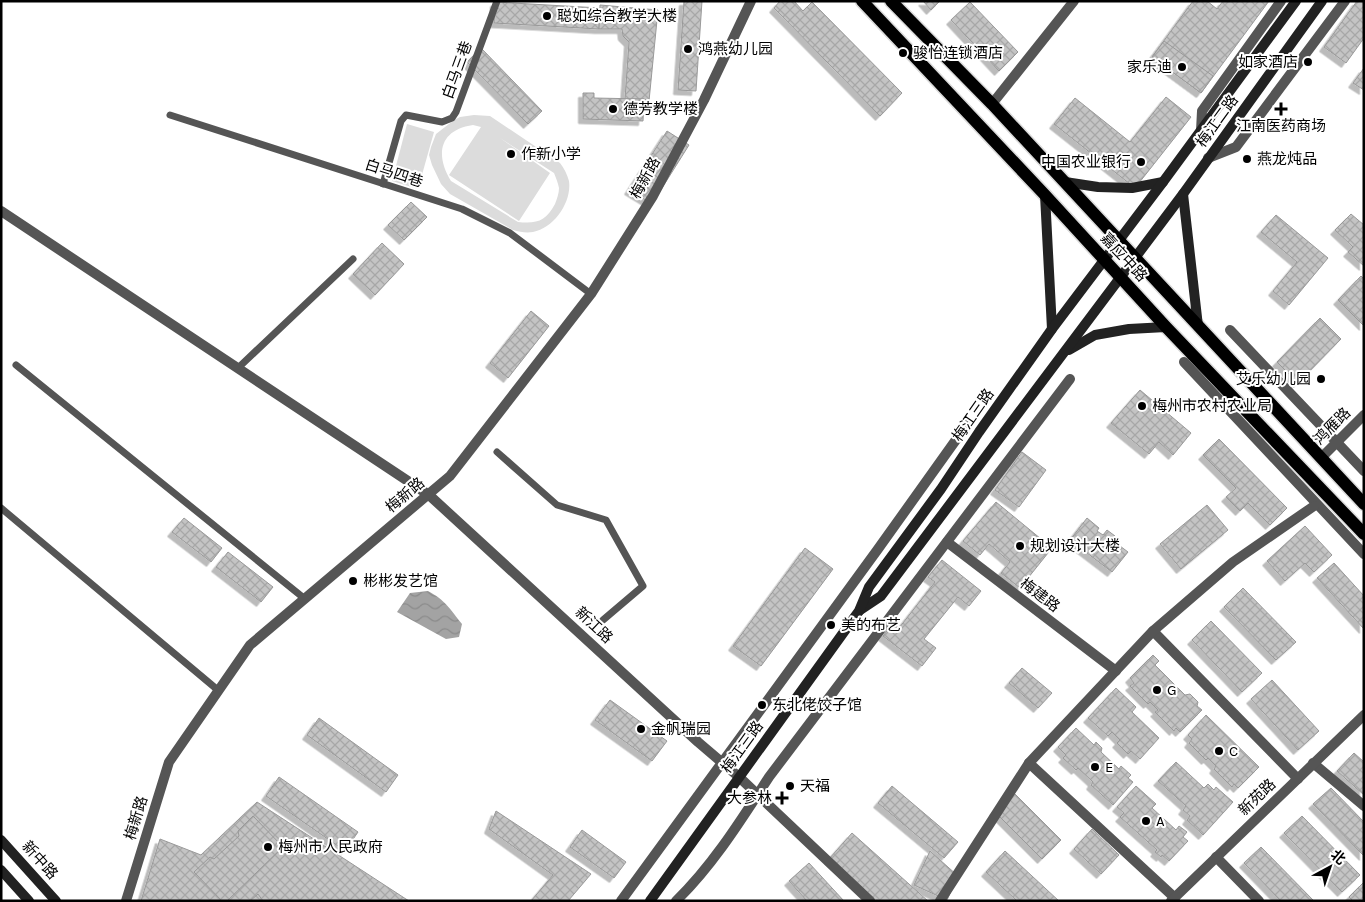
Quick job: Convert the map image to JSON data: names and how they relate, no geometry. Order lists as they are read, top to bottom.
{
  "streets": {
    "main road": [
      "梅江二路",
      "嘉应中路",
      "梅江三路",
      "新中路"
    ],
    "street": [
      "梅新路",
      "鸿雁路",
      "梅建路",
      "新江路",
      "新苑路"
    ],
    "lane": ["白马三巷", "白马四巷"]
  },
  "crossings": [
    ["白马三巷", "白马四巷"],
    ["梅江二路", "嘉应中路"],
    ["梅江二路", "梅江三路"],
    ["白马四巷", "梅新路"],
    ["梅新路", "新江路"],
    ["嘉应中路", "梅江三路"],
    ["嘉应中路", "鸿雁路"],
    ["梅江三路", "新江路"]
  ],
  "places": {
    "other": [
      "聪如综合教学大楼",
      "鸿燕幼儿园",
      "骏怡连锁酒店",
      "如家酒店",
      "家乐迪",
      "德芳教学楼",
      "作新小学",
      "燕龙炖品",
      "中国农业银行",
      "艾乐幼儿园",
      "梅州市农村农业局",
      "规划设计大楼",
      "彬彬发艺馆",
      "美的布艺",
      "G",
      "东北佬饺子馆",
      "金帆瑞园",
      "C",
      "E",
      "天福",
      "A",
      "梅州市人民政府"
    ],
    "health": ["江南医药商场", "大参林"]
  },
  "north": "top right"
}
